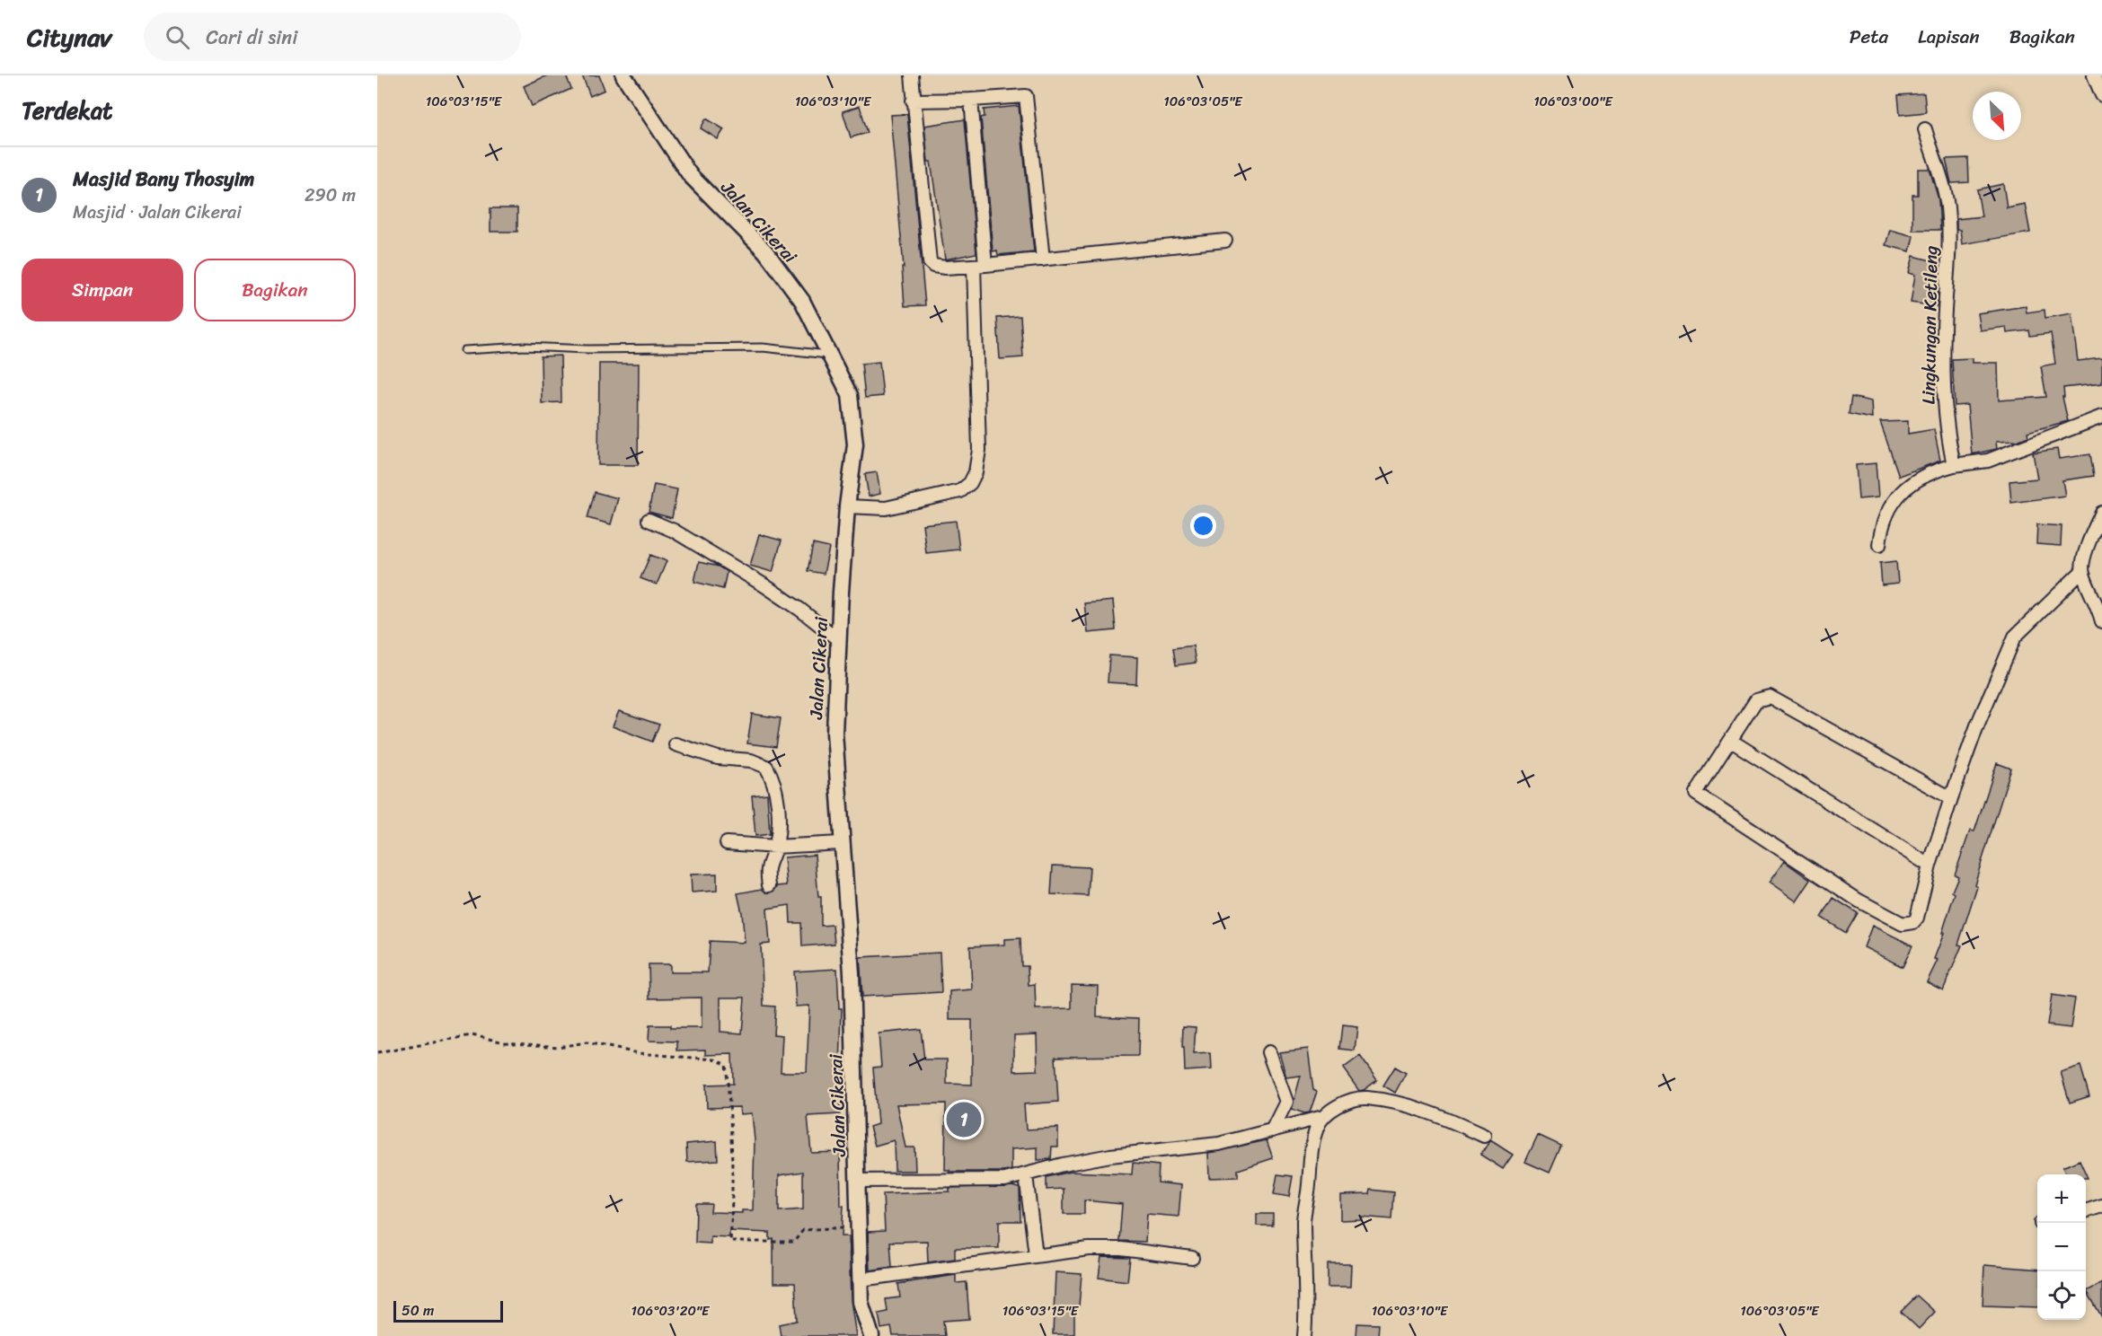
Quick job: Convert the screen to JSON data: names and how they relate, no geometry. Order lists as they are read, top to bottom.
{
  "streets": {
    "street": ["Jalan Cikerai", "Lingkungan Ketileng"]
  },
  "scale_bar": "50 m",
  "north": "bottom right",
  "page": {
    "header": "Citynav",
    "search": "Cari di sini",
    "nav": ["Peta", "Lapisan", "Bagikan"],
    "heading": "Terdekat",
    "list": [
      {
        "mark": "1",
        "name": "Masjid Bany Thosyim",
        "note": "Masjid · Jalan Cikerai",
        "value": "290 m"
      }
    ],
    "buttons": ["Simpan", "Bagikan"],
    "pins": "1",
    "map_buttons": ["+", "−"],
    "scale": "50 m"
  },
  "coordinates": [
    "106°03'15\"E",
    "106°03'10\"E",
    "106°03'05\"E",
    "106°03'00\"E",
    "106°03'20\"E"
  ]
}
